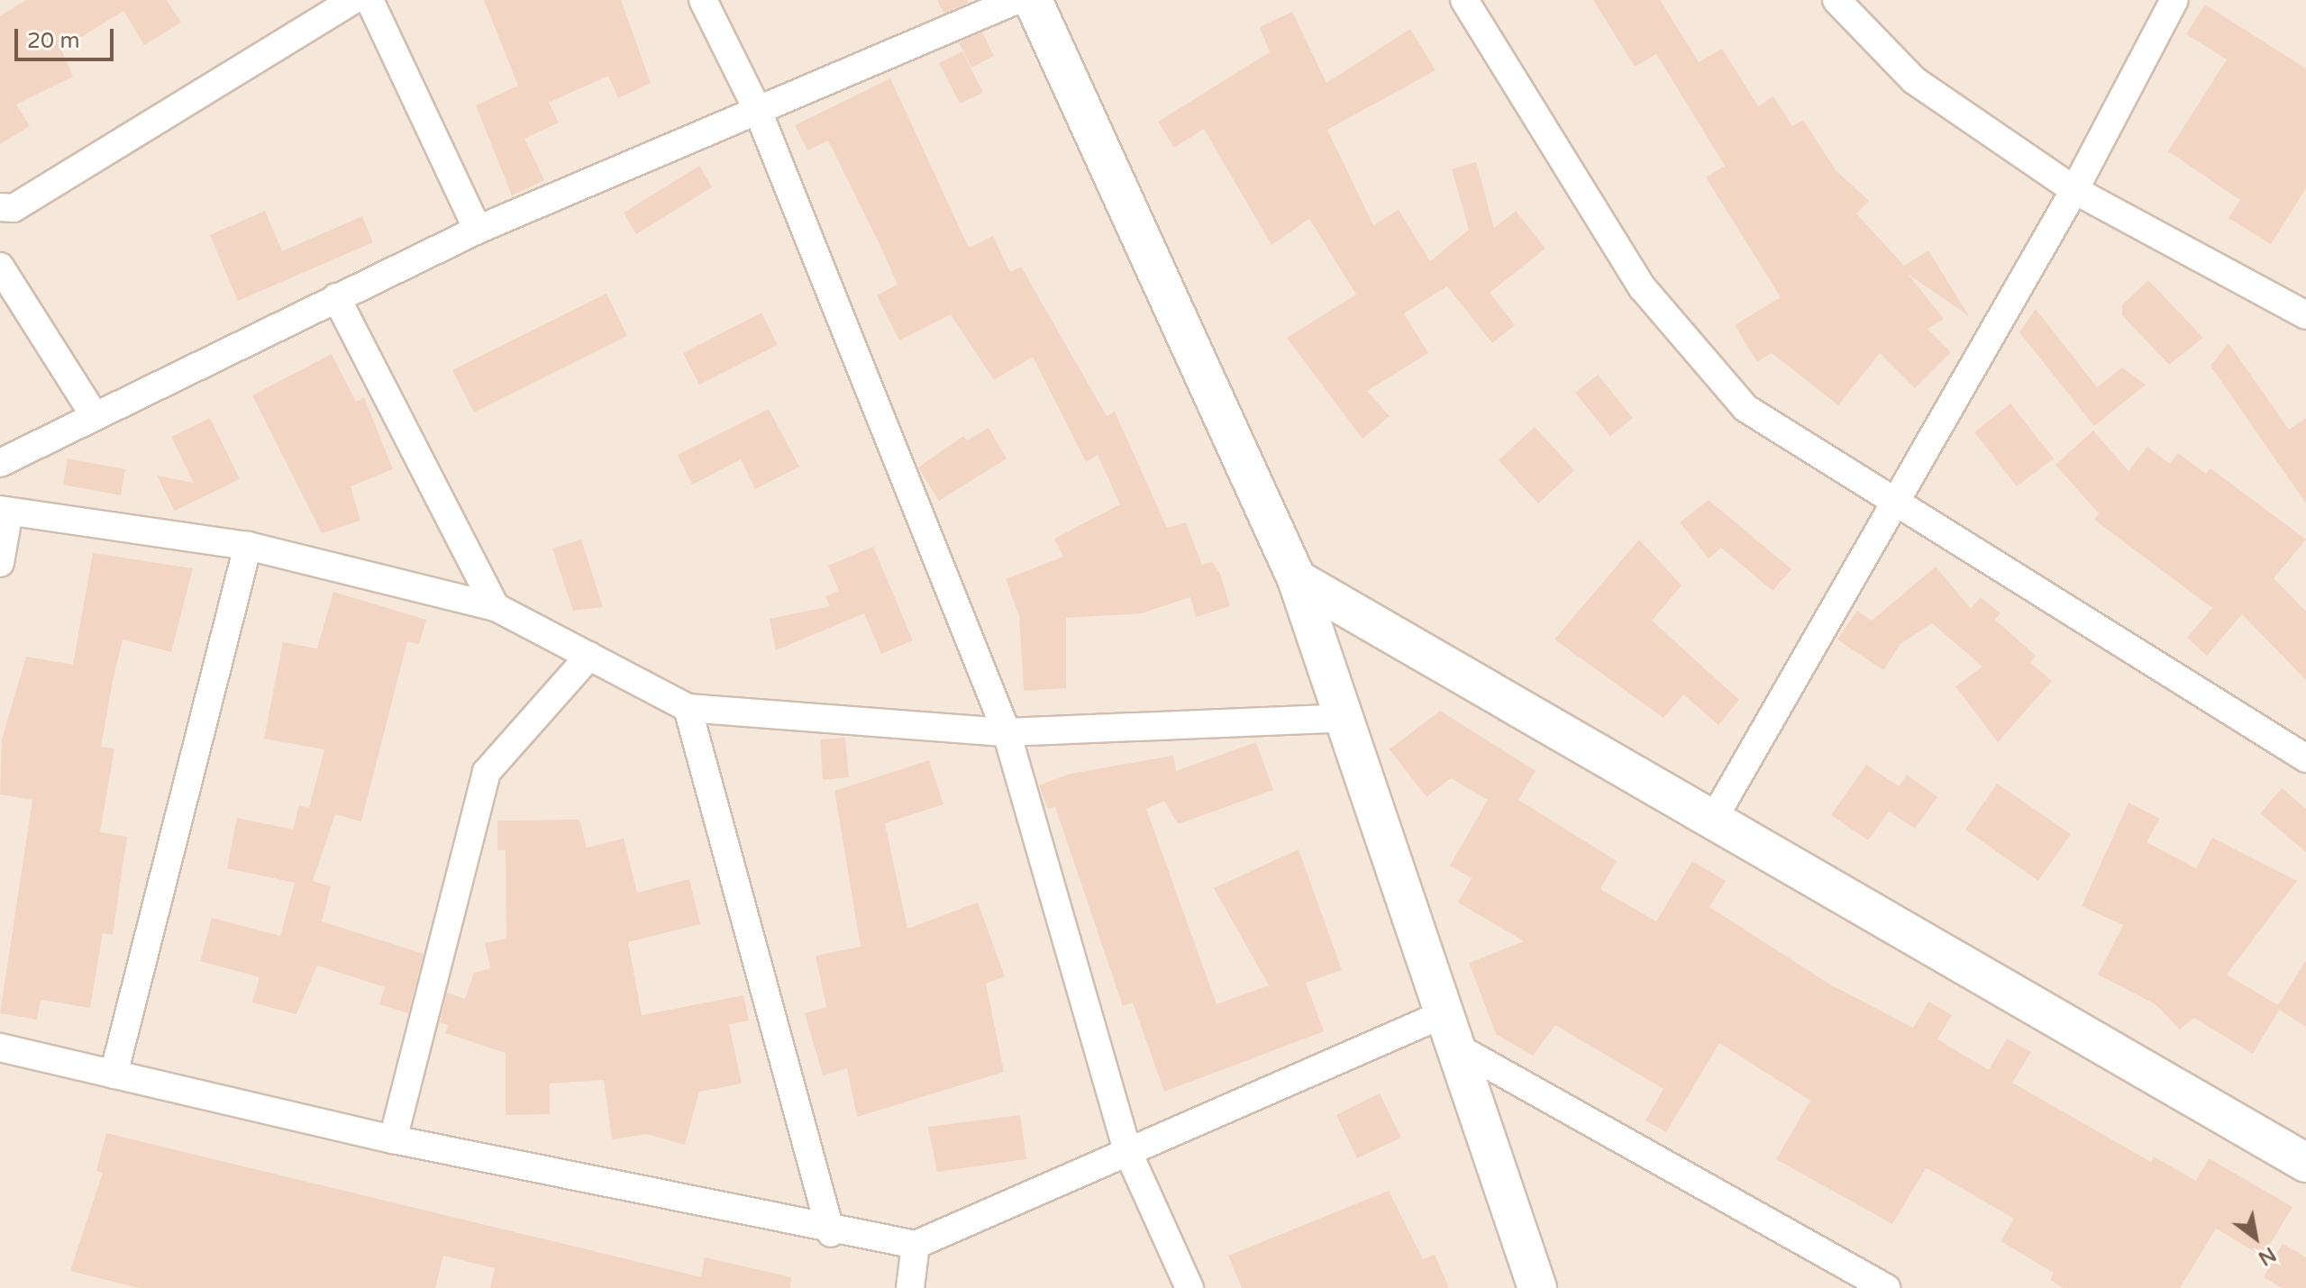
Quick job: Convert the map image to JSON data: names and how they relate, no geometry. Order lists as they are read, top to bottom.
{
  "scale_bar": "20 m",
  "north": "bottom right"
}
